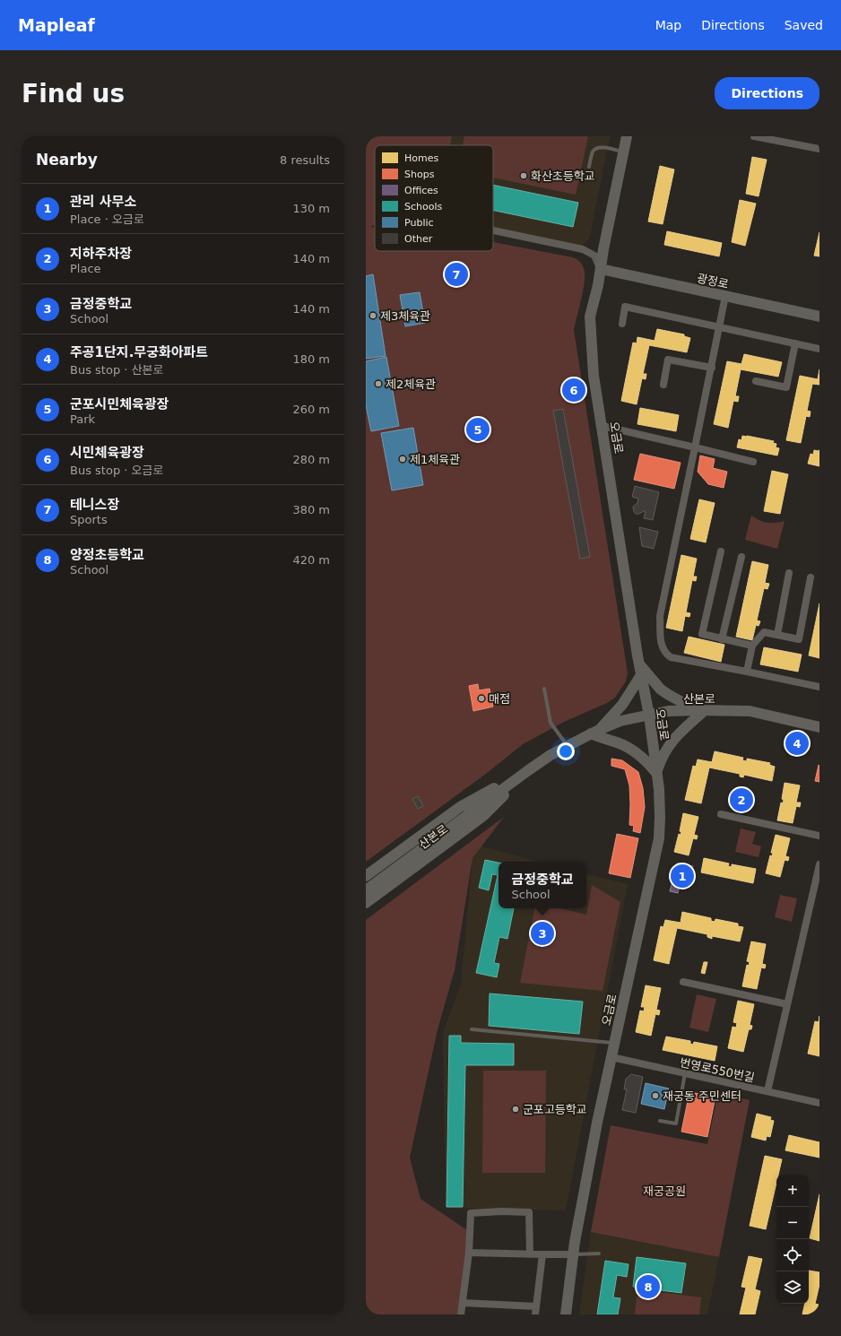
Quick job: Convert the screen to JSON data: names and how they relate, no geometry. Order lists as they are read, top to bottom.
{
  "streets": {
    "street": [
      "광정로",
      "오금로",
      "산본로",
      "번영로550번길"
    ]
  },
  "crossings": [
    ["광정로", "오금로"],
    ["오금로", "산본로"],
    ["오금로", "번영로550번길"]
  ],
  "parks": ["재궁공원"],
  "places": [
    "화산초등학교",
    "제3체육관",
    "제2체육관",
    "제1체육관",
    "매점",
    "재궁동 주민센터",
    "군포고등학교"
  ],
  "legend": [
    "Homes",
    "Shops",
    "Offices",
    "Schools",
    "Public",
    "Other"
  ],
  "page": {
    "header": "Mapleaf",
    "nav": ["Map", "Directions", "Saved"],
    "buttons": "Directions",
    "title": "Find us",
    "heading": ["Nearby", "8 results"],
    "list": [
      {
        "mark": "1",
        "name": "관리 사무소",
        "note": "Place · 오금로",
        "value": "130 m"
      },
      {
        "mark": "2",
        "name": "지하주차장",
        "note": "Place",
        "value": "140 m"
      },
      {
        "mark": "3",
        "name": "금정중학교",
        "note": "School",
        "value": "140 m"
      },
      {
        "mark": "4",
        "name": "주공1단지.무궁화아파트",
        "note": "Bus stop · 산본로",
        "value": "180 m"
      },
      {
        "mark": "5",
        "name": "군포시민체육광장",
        "note": "Park",
        "value": "260 m"
      },
      {
        "mark": "6",
        "name": "시민체육광장",
        "note": "Bus stop · 오금로",
        "value": "280 m"
      },
      {
        "mark": "7",
        "name": "테니스장",
        "note": "Sports",
        "value": "380 m"
      },
      {
        "mark": "8",
        "name": "양정초등학교",
        "note": "School",
        "value": "420 m"
      }
    ],
    "pins": [
      "7",
      "6",
      "5",
      "4",
      "2",
      "1",
      "3",
      "8"
    ],
    "popup": ["금정중학교", "School"],
    "map_buttons": ["+", "−"]
  }
}
